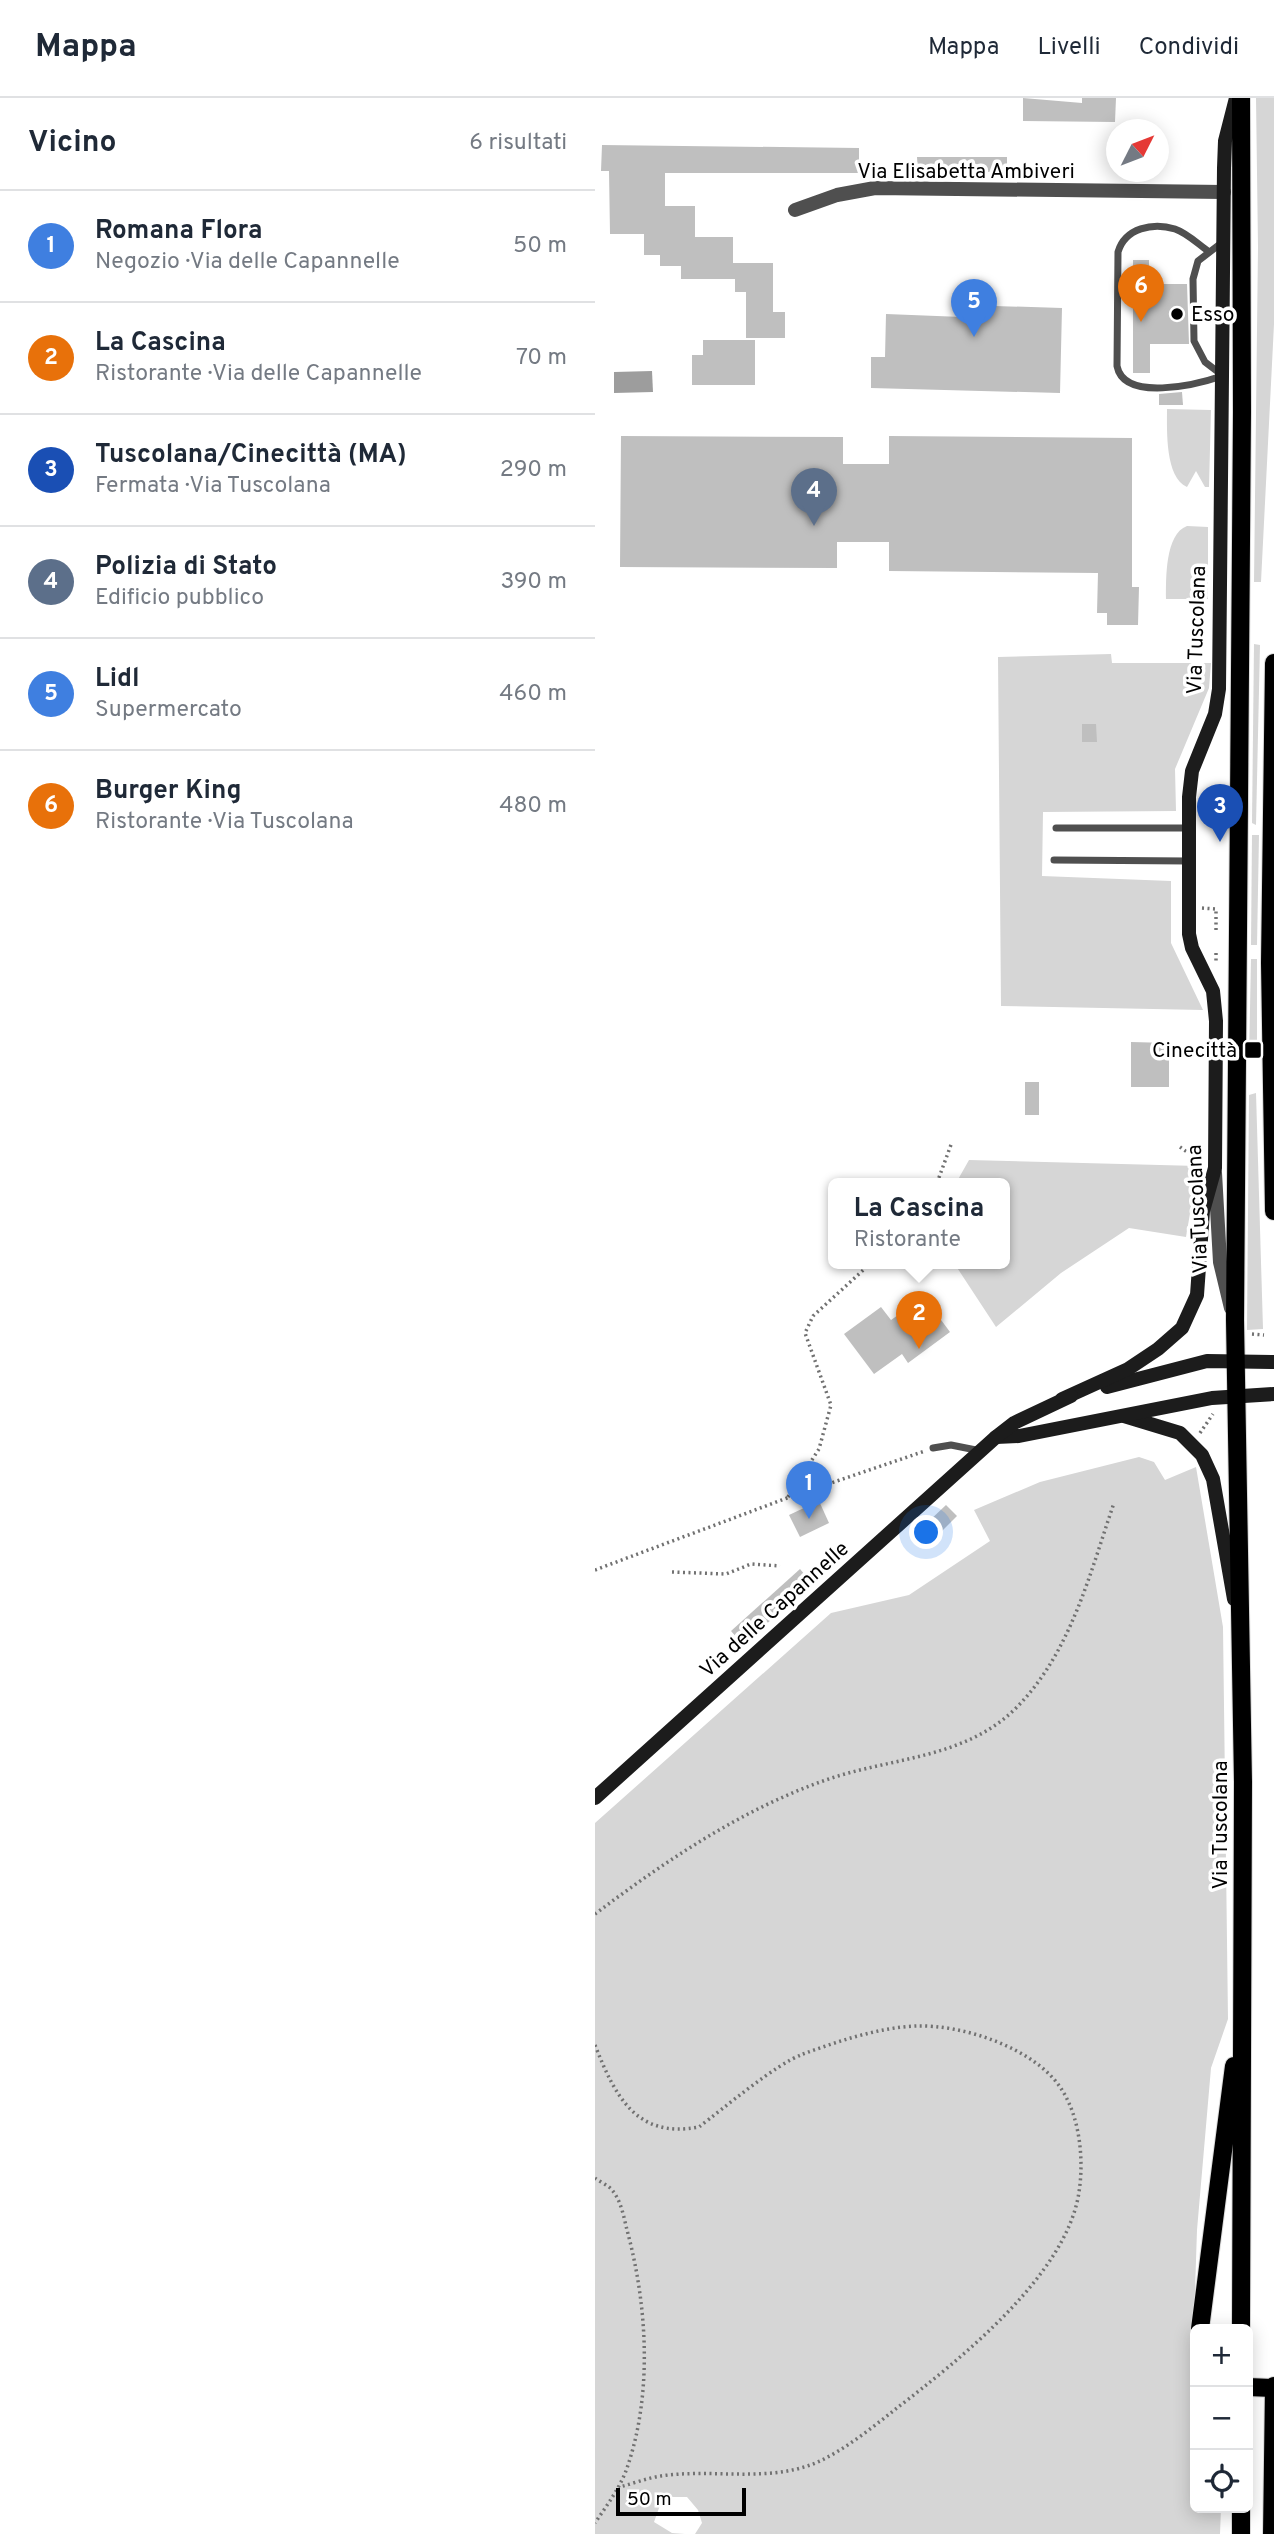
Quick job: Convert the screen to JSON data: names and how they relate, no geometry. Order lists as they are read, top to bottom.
{
  "streets": {
    "main road": ["Via Tuscolana"],
    "street": ["Via Elisabetta Ambiveri", "Via delle Capannelle"]
  },
  "crossings": [
    ["Via Elisabetta Ambiveri", "Via Tuscolana"],
    ["Via Tuscolana", "Via delle Capannelle"]
  ],
  "places": {
    "other": ["Esso"],
    "transit": ["Cinecittà"]
  },
  "scale_bar": "50 m",
  "north": "top right",
  "page": {
    "header": "Mappa",
    "nav": ["Mappa", "Livelli", "Condividi"],
    "heading": ["Vicino", "6 risultati"],
    "list": [
      {
        "mark": "1",
        "name": "Romana Flora",
        "note": "Negozio · Via delle Capannelle",
        "value": "50 m"
      },
      {
        "mark": "2",
        "name": "La Cascina",
        "note": "Ristorante · Via delle Capannelle",
        "value": "70 m"
      },
      {
        "mark": "3",
        "name": "Tuscolana/Cinecittà (MA)",
        "note": "Fermata · Via Tuscolana",
        "value": "290 m"
      },
      {
        "mark": "4",
        "name": "Polizia di Stato",
        "note": "Edificio pubblico",
        "value": "390 m"
      },
      {
        "mark": "5",
        "name": "Lidl",
        "note": "Supermercato",
        "value": "460 m"
      },
      {
        "mark": "6",
        "name": "Burger King",
        "note": "Ristorante · Via Tuscolana",
        "value": "480 m"
      }
    ],
    "pins": [
      "6",
      "5",
      "4",
      "3",
      "2",
      "1"
    ],
    "popup": ["La Cascina", "Ristorante"],
    "map_buttons": ["+", "−"],
    "scale": "50 m"
  }
}
